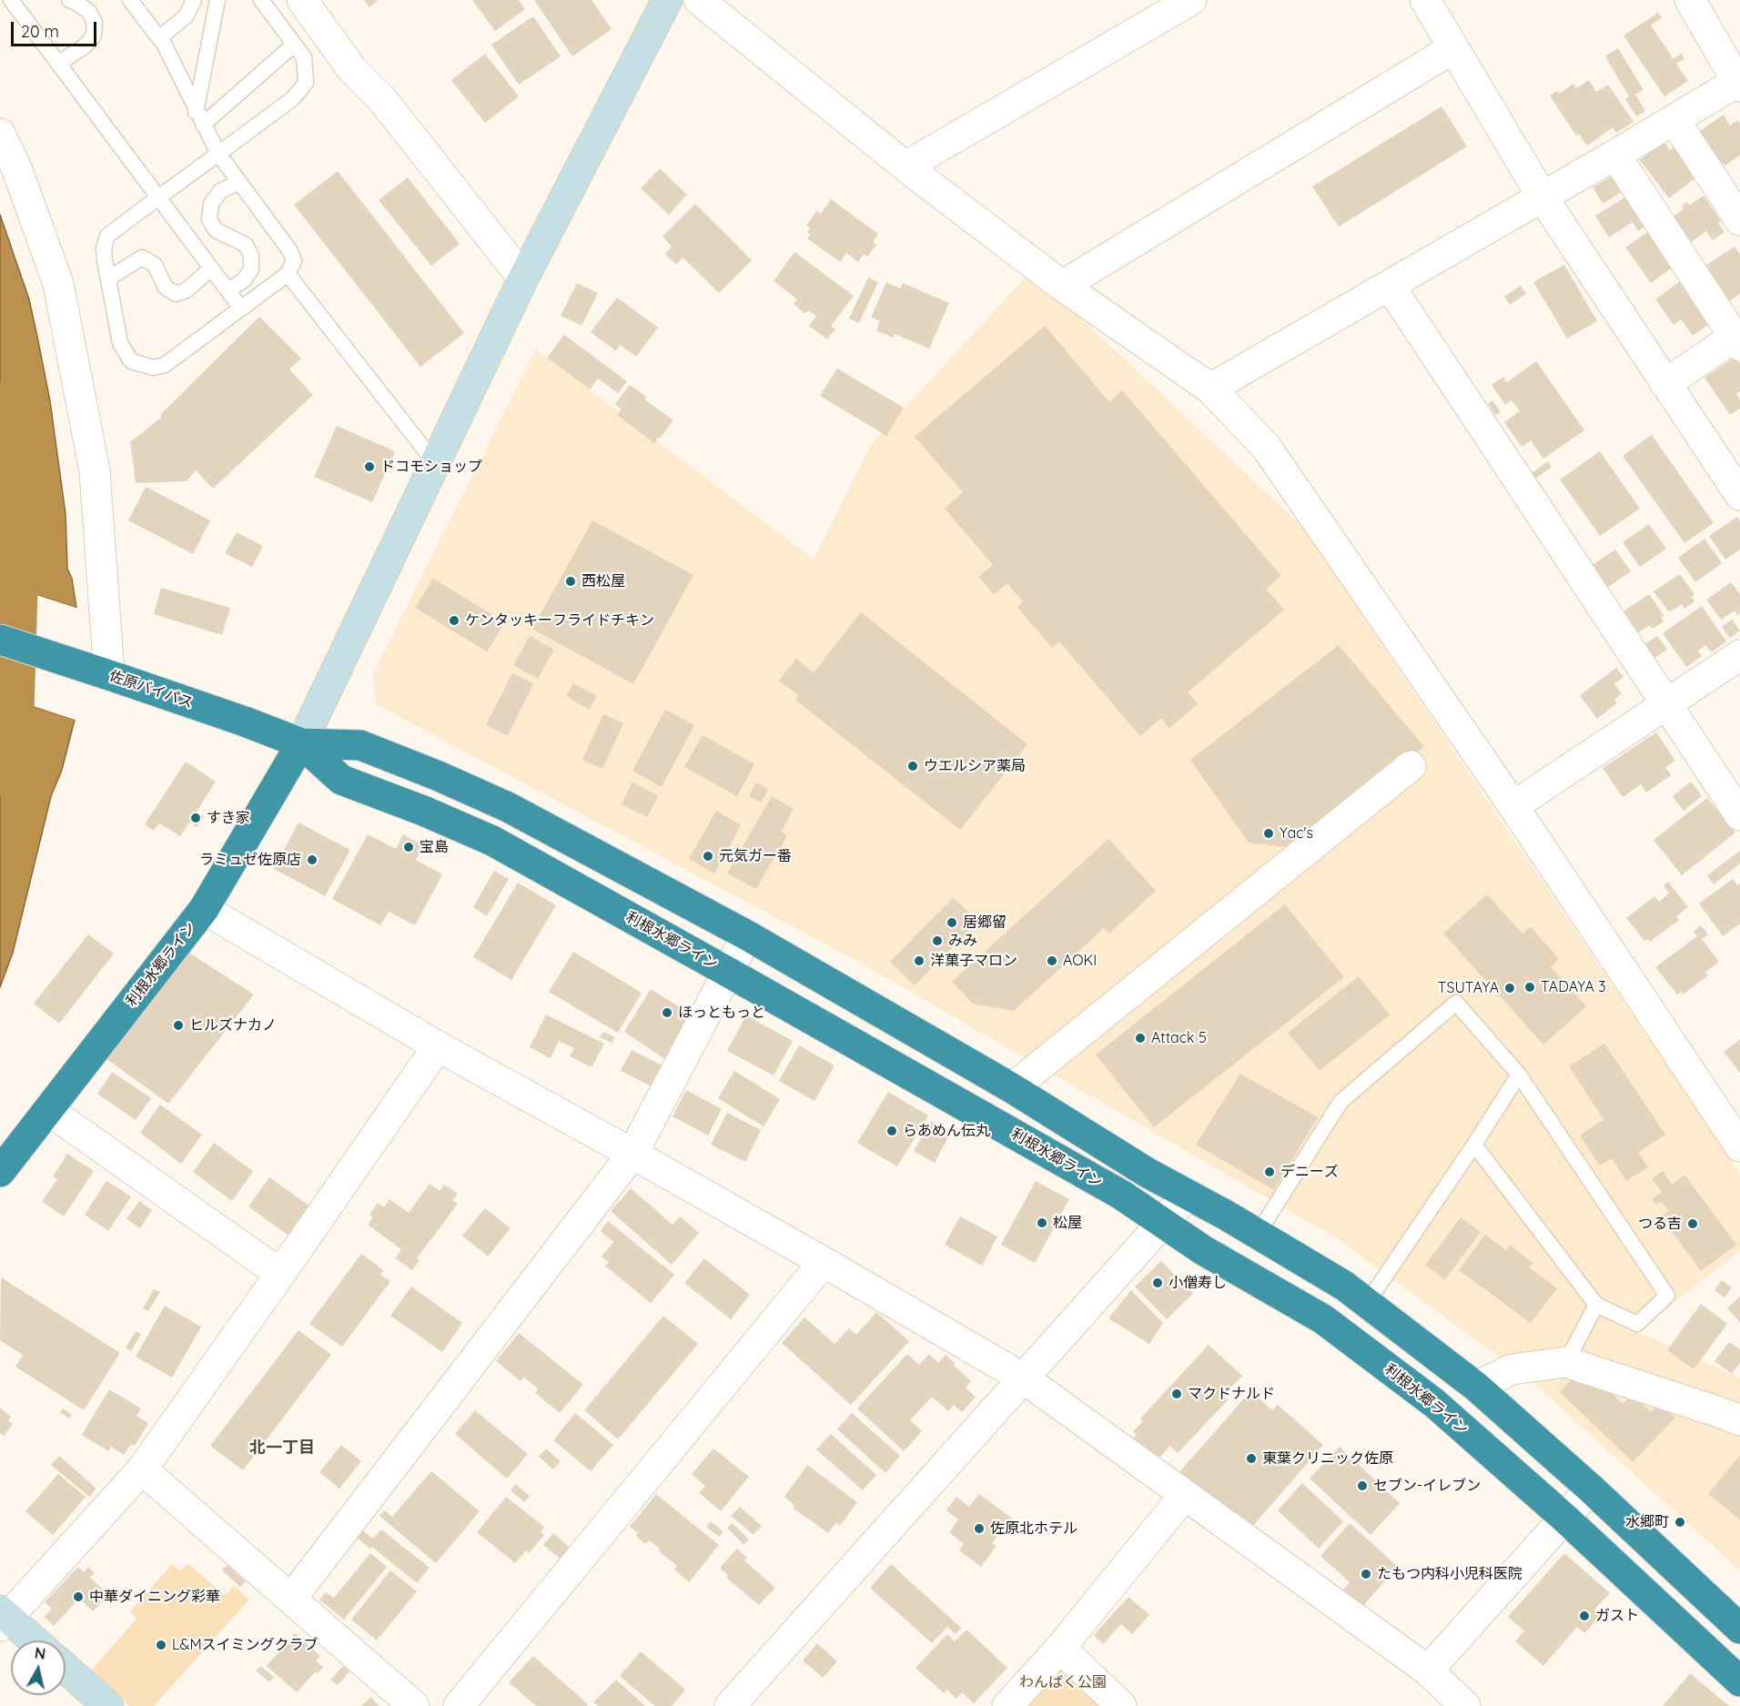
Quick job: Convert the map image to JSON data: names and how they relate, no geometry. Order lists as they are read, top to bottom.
{
  "streets": {
    "highway": ["佐原バイパス", "利根水郷ライン"]
  },
  "crossings": [
    ["佐原バイパス", "利根水郷ライン"]
  ],
  "districts": ["北一丁目"],
  "parks": ["わんぱく公園"],
  "places": [
    "ドコモショップ",
    "西松屋",
    "ケンタッキーフライドチキン",
    "ウエルシア薬局",
    "すき家",
    "Yac's",
    "宝島",
    "元気ガー番",
    "ラミュゼ佐原店",
    "居郷留",
    "みみ",
    "洋菓子マロン",
    "AOKI",
    "TADAYA 3",
    "TSUTAYA",
    "ほっともっと",
    "ヒルズナカノ",
    "Attack 5",
    "らあめん伝丸",
    "デニーズ",
    "松屋",
    "つる吉",
    "小僧寿し",
    "マクドナルド",
    "東葉クリニック佐原",
    "セブン-イレブン",
    "水郷町",
    "佐原北ホテル",
    "たもつ内科小児科医院",
    "中華ダイニング彩華",
    "ガスト",
    "L&Mスイミングクラブ"
  ],
  "scale_bar": "20 m",
  "north": "top"
}
